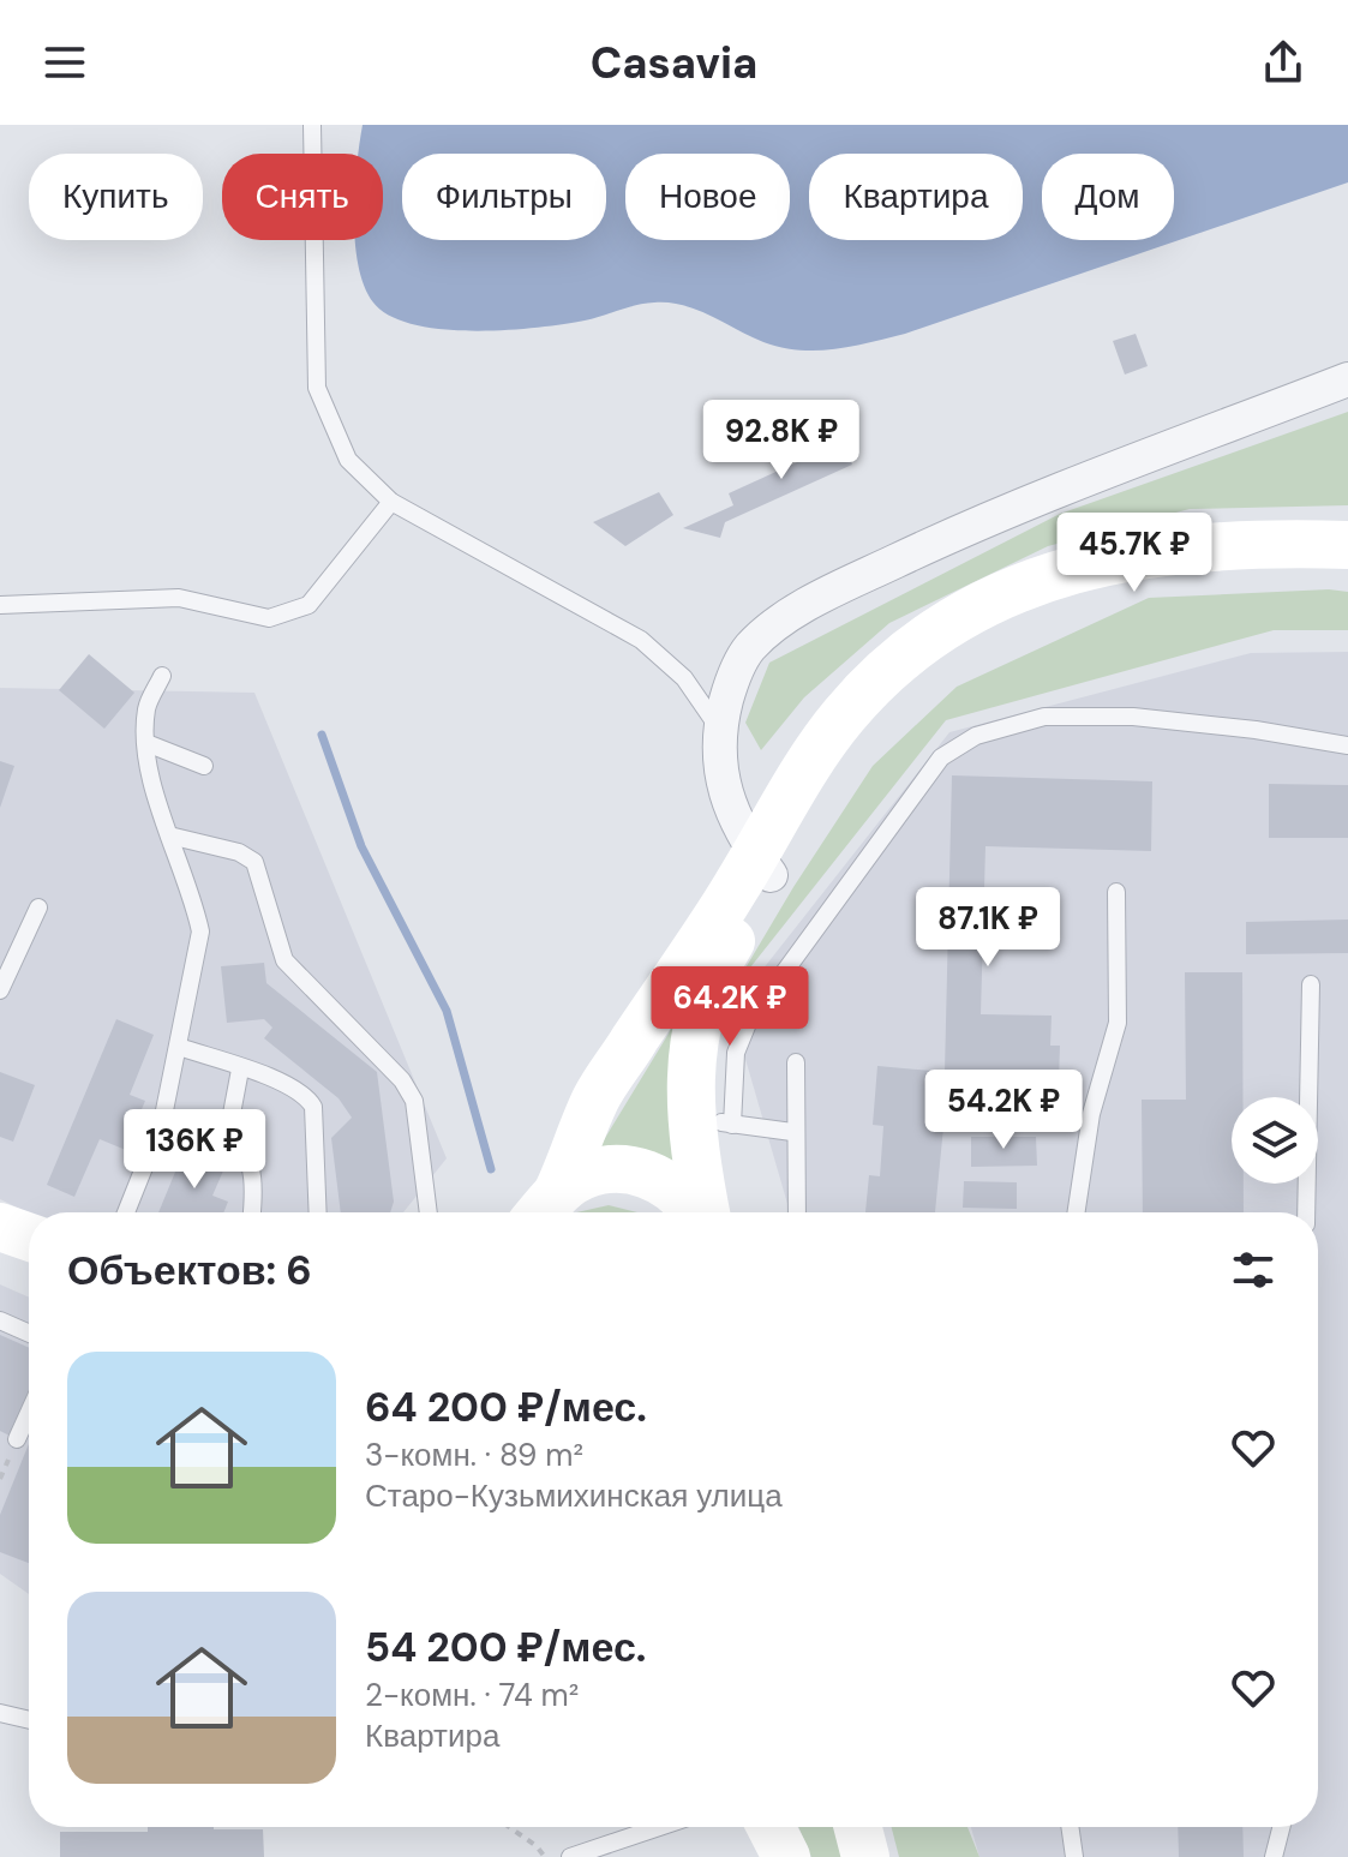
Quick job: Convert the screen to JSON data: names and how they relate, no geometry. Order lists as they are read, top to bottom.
{
  "page": {
    "header": "Casavia",
    "chip": [
      "Купить",
      "Снять",
      "Фильтры",
      "Новое",
      "Квартира",
      "Дом"
    ],
    "price": [
      "92.8K ₽",
      "45.7K ₽",
      "87.1K ₽",
      "64.2K ₽",
      "54.2K ₽",
      "136K ₽"
    ],
    "heading": "Объектов: 6",
    "list": [
      {
        "name": "64 200 ₽/мес.",
        "note": "3-комн. · 89 m² · Старо-Кузьмихинская улица"
      },
      {
        "name": "54 200 ₽/мес.",
        "note": "2-комн. · 74 m² · Квартира"
      }
    ]
  }
}
